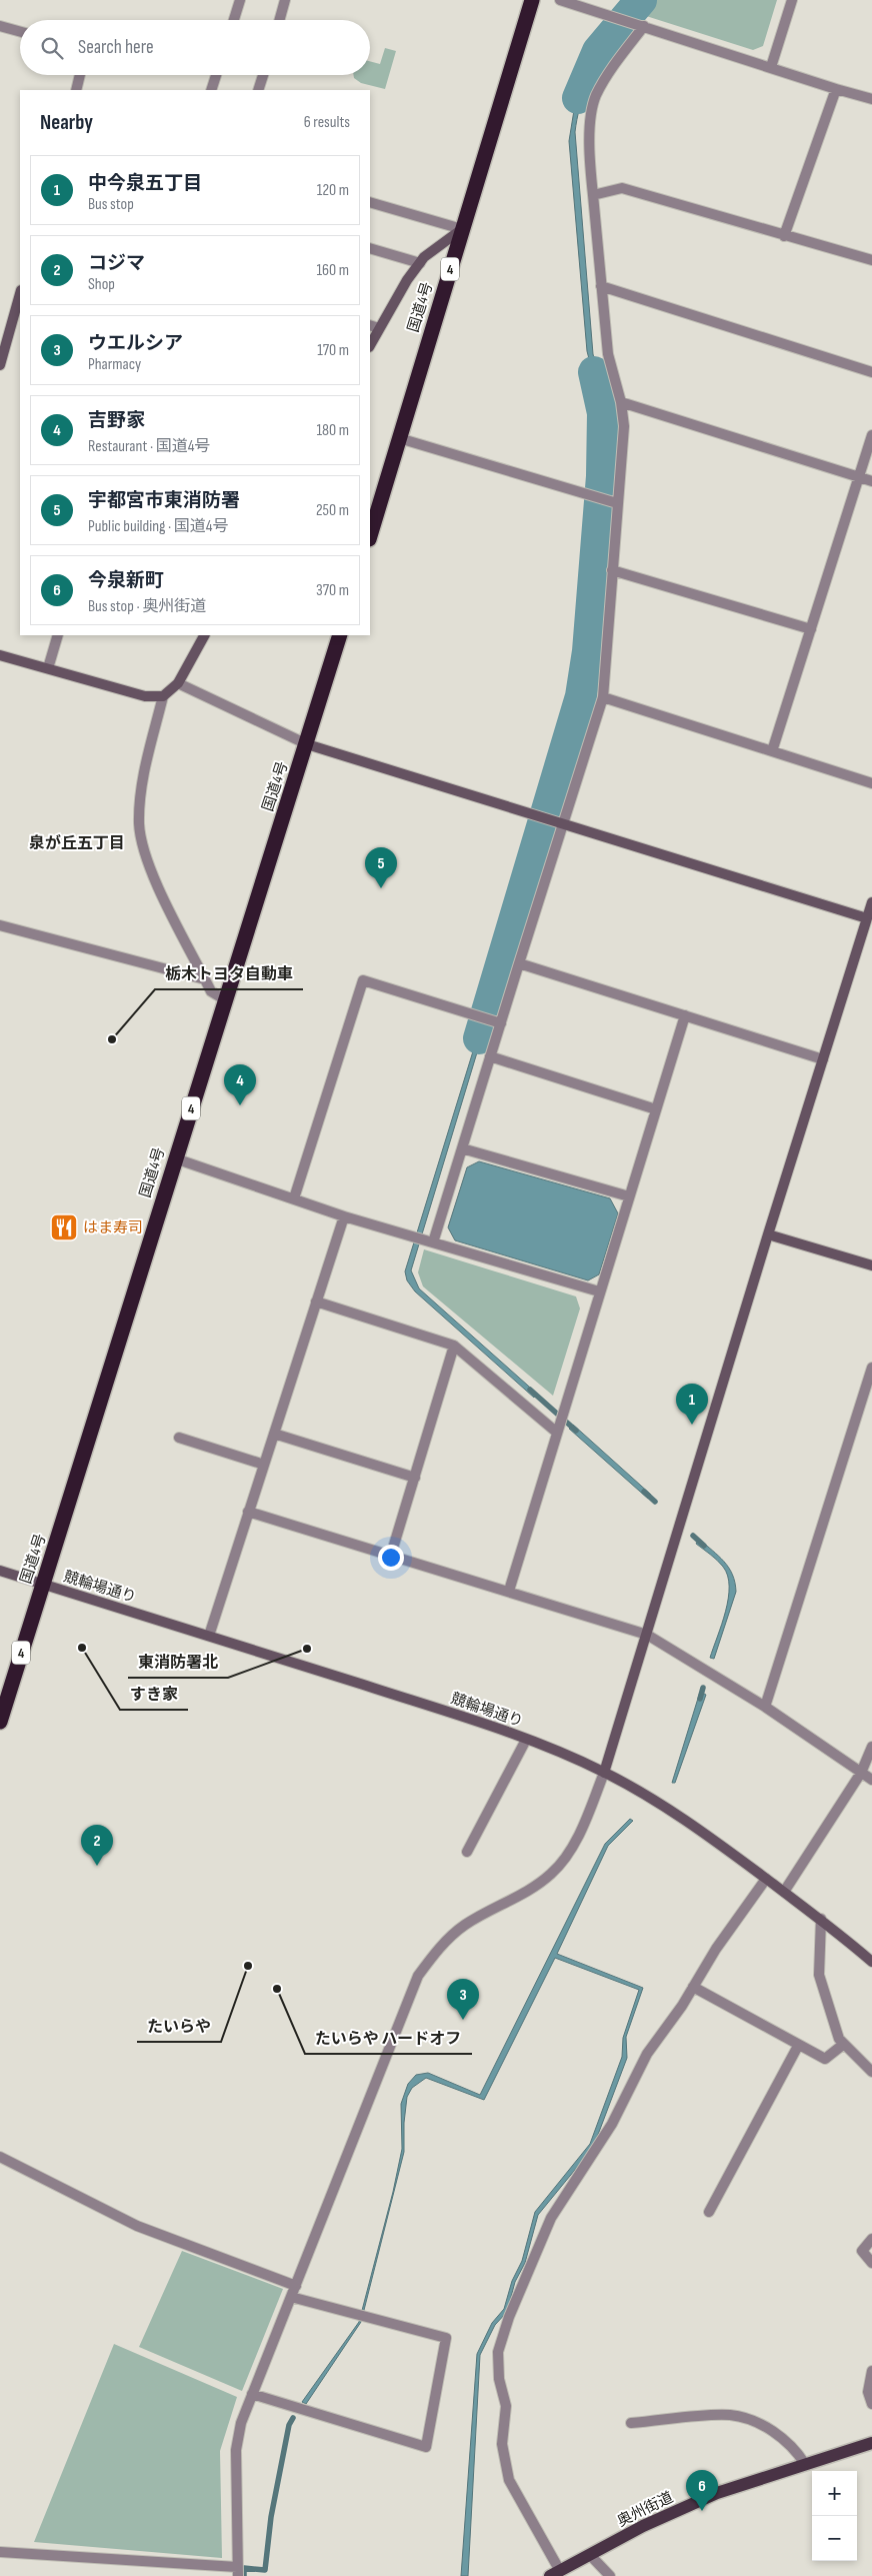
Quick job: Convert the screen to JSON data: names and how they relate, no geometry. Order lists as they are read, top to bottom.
{
  "streets": {
    "highway": ["4", "国道4号"],
    "main road": ["奥州街道"],
    "street": ["競輪場通り"]
  },
  "crossings": [
    ["国道4号", "競輪場通り"]
  ],
  "districts": ["泉が丘五丁目"],
  "places": {
    "other": [
      "栃木トヨタ自動車",
      "すき家",
      "東消防署北",
      "たいらや",
      "たいらや ハードオフ"
    ],
    "restaurant": ["はま寿司"]
  },
  "page": {
    "search": "Search here",
    "heading": ["Nearby", "6 results"],
    "list": [
      {
        "mark": "1",
        "name": "中今泉五丁目",
        "note": "Bus stop",
        "value": "120 m"
      },
      {
        "mark": "2",
        "name": "コジマ",
        "note": "Shop",
        "value": "160 m"
      },
      {
        "mark": "3",
        "name": "ウエルシア",
        "note": "Pharmacy",
        "value": "170 m"
      },
      {
        "mark": "4",
        "name": "吉野家",
        "note": "Restaurant · 国道4号",
        "value": "180 m"
      },
      {
        "mark": "5",
        "name": "宇都宮市東消防署",
        "note": "Public building · 国道4号",
        "value": "250 m"
      },
      {
        "mark": "6",
        "name": "今泉新町",
        "note": "Bus stop · 奥州街道",
        "value": "370 m"
      }
    ],
    "pins": [
      "5",
      "4",
      "1",
      "2",
      "3",
      "6"
    ],
    "map_buttons": ["+", "−"]
  }
}
